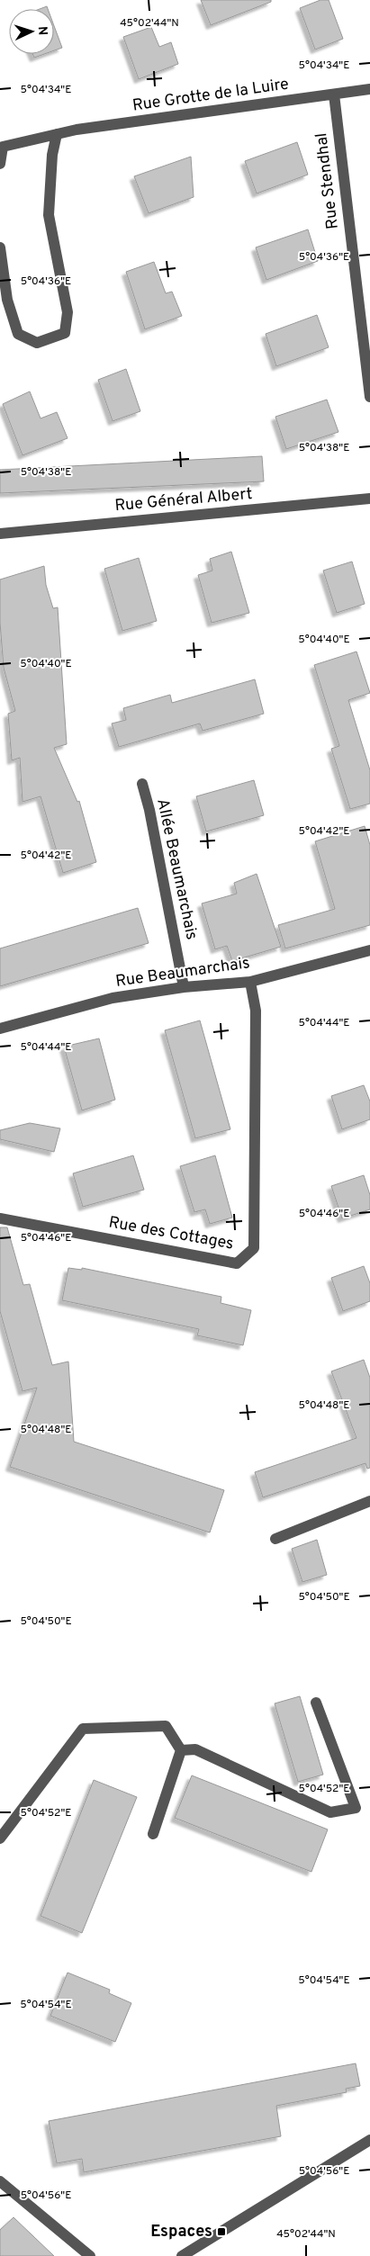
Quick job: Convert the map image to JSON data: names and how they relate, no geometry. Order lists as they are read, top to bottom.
{
  "streets": {
    "street": [
      "Rue Grotte de la Luire",
      "Rue Stendhal",
      "Rue Général Albert",
      "Allée Beaumarchais",
      "Rue Beaumarchais",
      "Rue des Cottages"
    ]
  },
  "crossings": [
    ["Rue Grotte de la Luire", "Rue Stendhal"],
    ["Allée Beaumarchais", "Rue Beaumarchais"],
    ["Rue Beaumarchais", "Rue des Cottages"]
  ],
  "places": {
    "transit": ["Espaces"]
  },
  "north": "right",
  "coordinates": [
    "45°02'44\"N",
    "5°04'34\"E",
    "5°04'36\"E",
    "5°04'38\"E",
    "5°04'40\"E",
    "5°04'42\"E",
    "5°04'44\"E",
    "5°04'46\"E",
    "5°04'48\"E",
    "5°04'50\"E",
    "5°04'52\"E",
    "5°04'54\"E",
    "5°04'56\"E"
  ]
}
